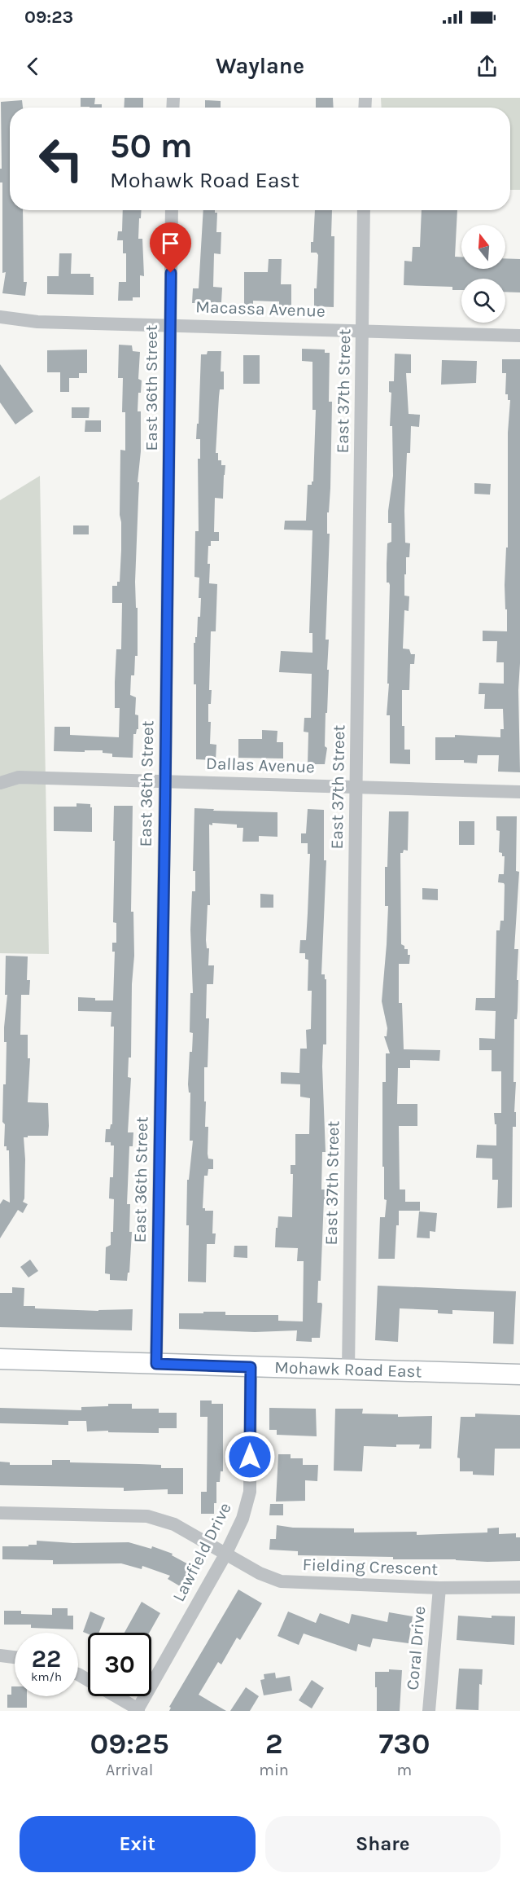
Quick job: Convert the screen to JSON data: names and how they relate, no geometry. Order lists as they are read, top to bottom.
{
  "streets": {
    "main road": ["Mohawk Road East"],
    "street": [
      "Macassa Avenue",
      "East 36th Street",
      "East 37th Street",
      "Dallas Avenue",
      "Lawfield Drive",
      "Fielding Crescent",
      "Coral Drive"
    ]
  },
  "crossings": [
    ["Macassa Avenue", "East 36th Street"],
    ["Macassa Avenue", "East 37th Street"],
    ["East 36th Street", "Dallas Avenue"],
    ["East 36th Street", "Mohawk Road East"],
    ["East 37th Street", "Dallas Avenue"],
    ["East 37th Street", "Mohawk Road East"],
    ["Mohawk Road East", "Lawfield Drive"],
    ["Lawfield Drive", "Fielding Crescent"],
    ["Fielding Crescent", "Coral Drive"]
  ],
  "north": "top",
  "page": {
    "status": "09:23",
    "header": "Waylane",
    "turn": ["50 m", "Mohawk Road East"],
    "speed": "22 km/h",
    "limit": "30",
    "eta": [
      "09:25",
      "Arrival",
      "2",
      "min",
      "730",
      "m"
    ],
    "buttons": ["Exit", "Share"]
  }
}
